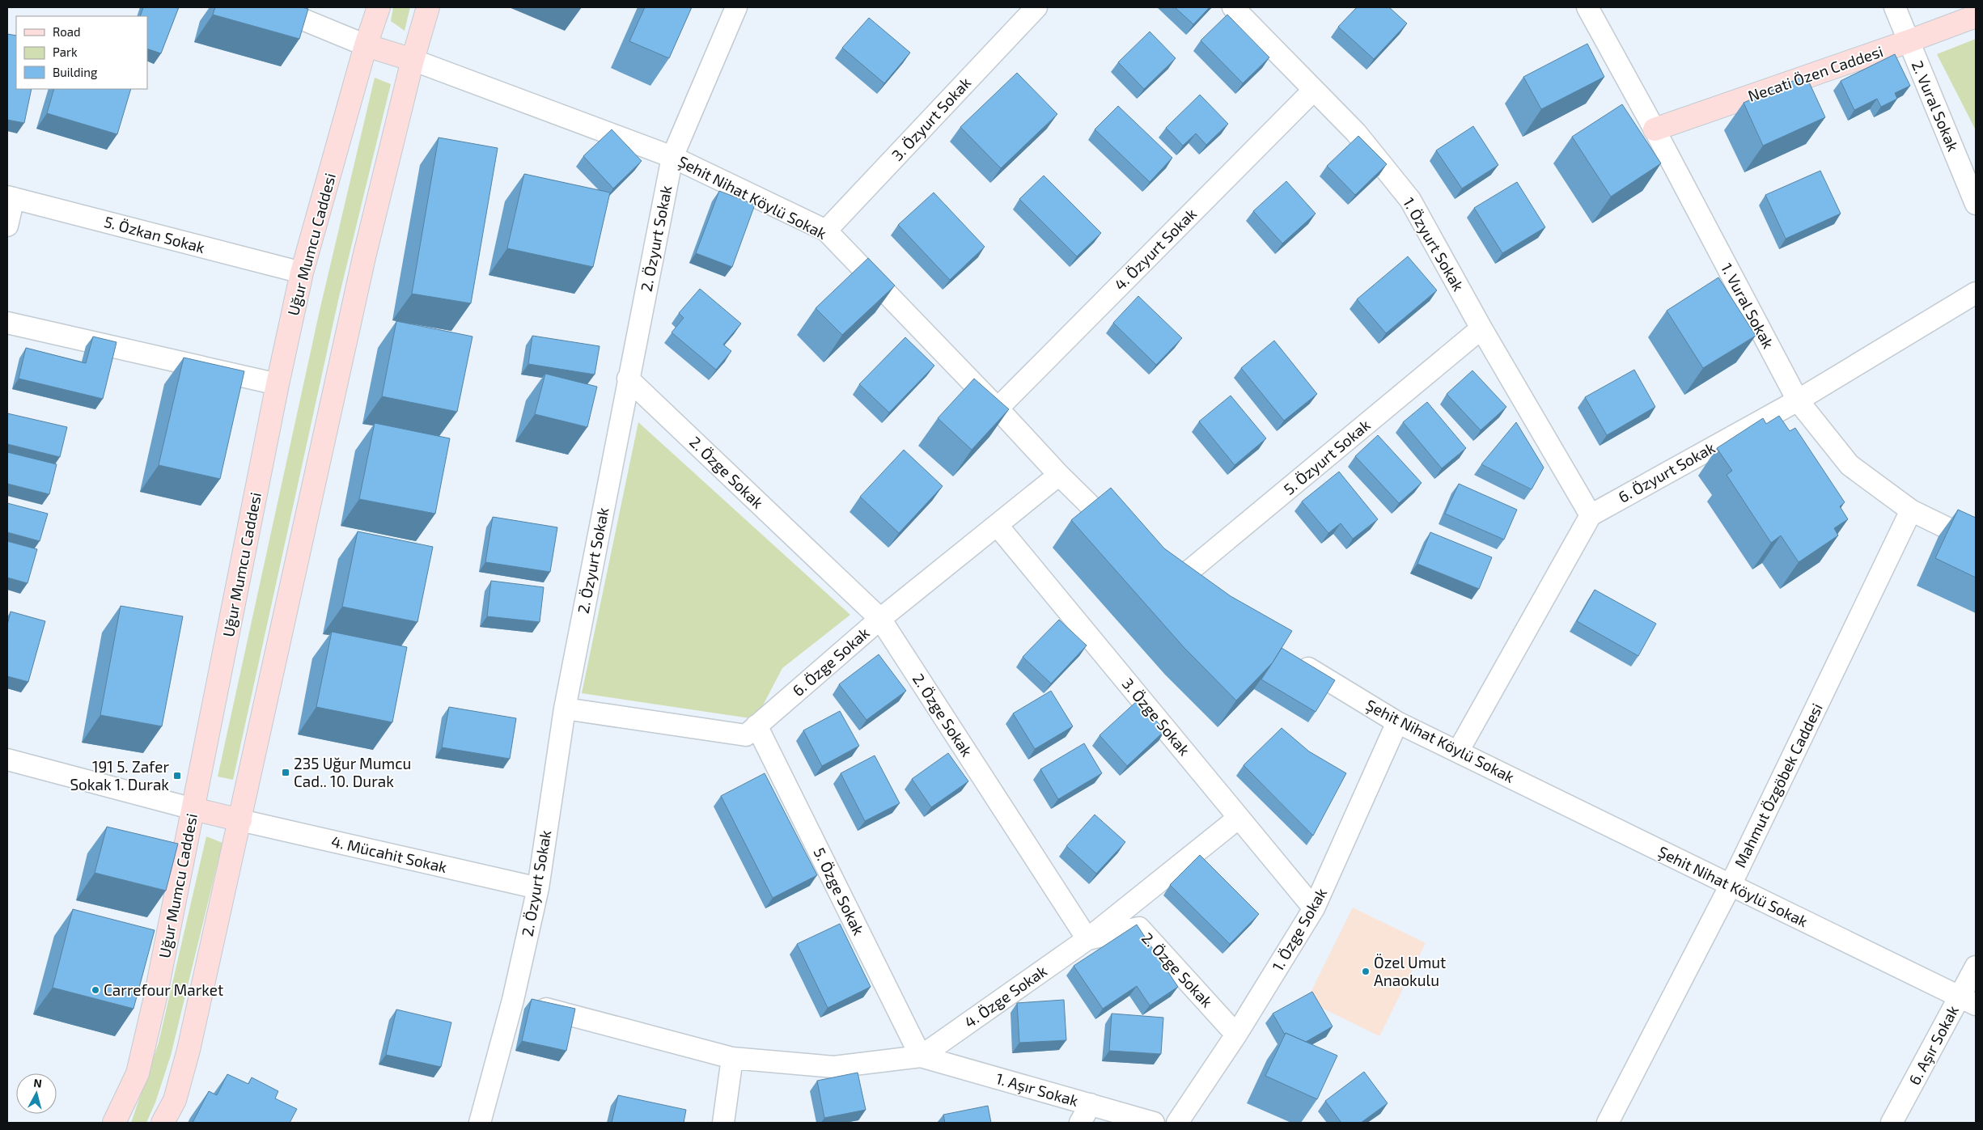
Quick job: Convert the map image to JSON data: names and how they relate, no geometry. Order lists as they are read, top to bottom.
{
  "streets": {
    "street": [
      "Necati Özen Caddesi",
      "2. Vural Sokak",
      "3. Özyurt Sokak",
      "Şehit Nihat Köylü Sokak",
      "5. Özkan Sokak",
      "2. Özyurt Sokak",
      "Uğur Mumcu Caddesi",
      "1. Özyurt Sokak",
      "4. Özyurt Sokak",
      "1. Vural Sokak",
      "5. Özyurt Sokak",
      "2. Özge Sokak",
      "6. Özyurt Sokak",
      "6. Özge Sokak",
      "3. Özge Sokak",
      "Mahmut Özgöbek Caddesi",
      "4. Mücahit Sokak",
      "5. Özge Sokak",
      "1. Özge Sokak",
      "4. Özge Sokak",
      "6. Aşır Sokak",
      "1. Aşır Sokak"
    ]
  },
  "crossings": [
    ["Necati Özen Caddesi", "2. Vural Sokak"],
    ["Necati Özen Caddesi", "1. Vural Sokak"],
    ["3. Özyurt Sokak", "Şehit Nihat Köylü Sokak"],
    ["Şehit Nihat Köylü Sokak", "2. Özyurt Sokak"],
    ["Şehit Nihat Köylü Sokak", "4. Özyurt Sokak"],
    ["Şehit Nihat Köylü Sokak", "6. Özge Sokak"],
    ["Şehit Nihat Köylü Sokak", "Mahmut Özgöbek Caddesi"],
    ["Şehit Nihat Köylü Sokak", "1. Özge Sokak"],
    ["Şehit Nihat Köylü Sokak", "6. Aşır Sokak"],
    ["5. Özkan Sokak", "Uğur Mumcu Caddesi"],
    ["2. Özyurt Sokak", "2. Özge Sokak"],
    ["2. Özyurt Sokak", "6. Özge Sokak"],
    ["2. Özyurt Sokak", "4. Mücahit Sokak"],
    ["2. Özyurt Sokak", "4. Özge Sokak"],
    ["1. Özyurt Sokak", "4. Özyurt Sokak"],
    ["1. Özyurt Sokak", "5. Özyurt Sokak"],
    ["1. Özyurt Sokak", "6. Özyurt Sokak"],
    ["1. Vural Sokak", "6. Özyurt Sokak"],
    ["1. Vural Sokak", "Mahmut Özgöbek Caddesi"],
    ["2. Özge Sokak", "6. Özge Sokak"],
    ["2. Özge Sokak", "1. Özge Sokak"],
    ["2. Özge Sokak", "4. Özge Sokak"],
    ["6. Özge Sokak", "3. Özge Sokak"],
    ["6. Özge Sokak", "5. Özge Sokak"],
    ["3. Özge Sokak", "1. Özge Sokak"],
    ["3. Özge Sokak", "4. Özge Sokak"],
    ["5. Özge Sokak", "4. Özge Sokak"],
    ["5. Özge Sokak", "1. Aşır Sokak"],
    ["4. Özge Sokak", "1. Aşır Sokak"]
  ],
  "places": {
    "transit": ["235 Uğur Mumcu Cad.. 10. Durak", "191 5. Zafer Sokak 1. Durak"],
    "other": ["Özel Umut Anaokulu", "Carrefour Market"]
  },
  "legend": ["Road", "Park", "Building"],
  "north": "top"
}
